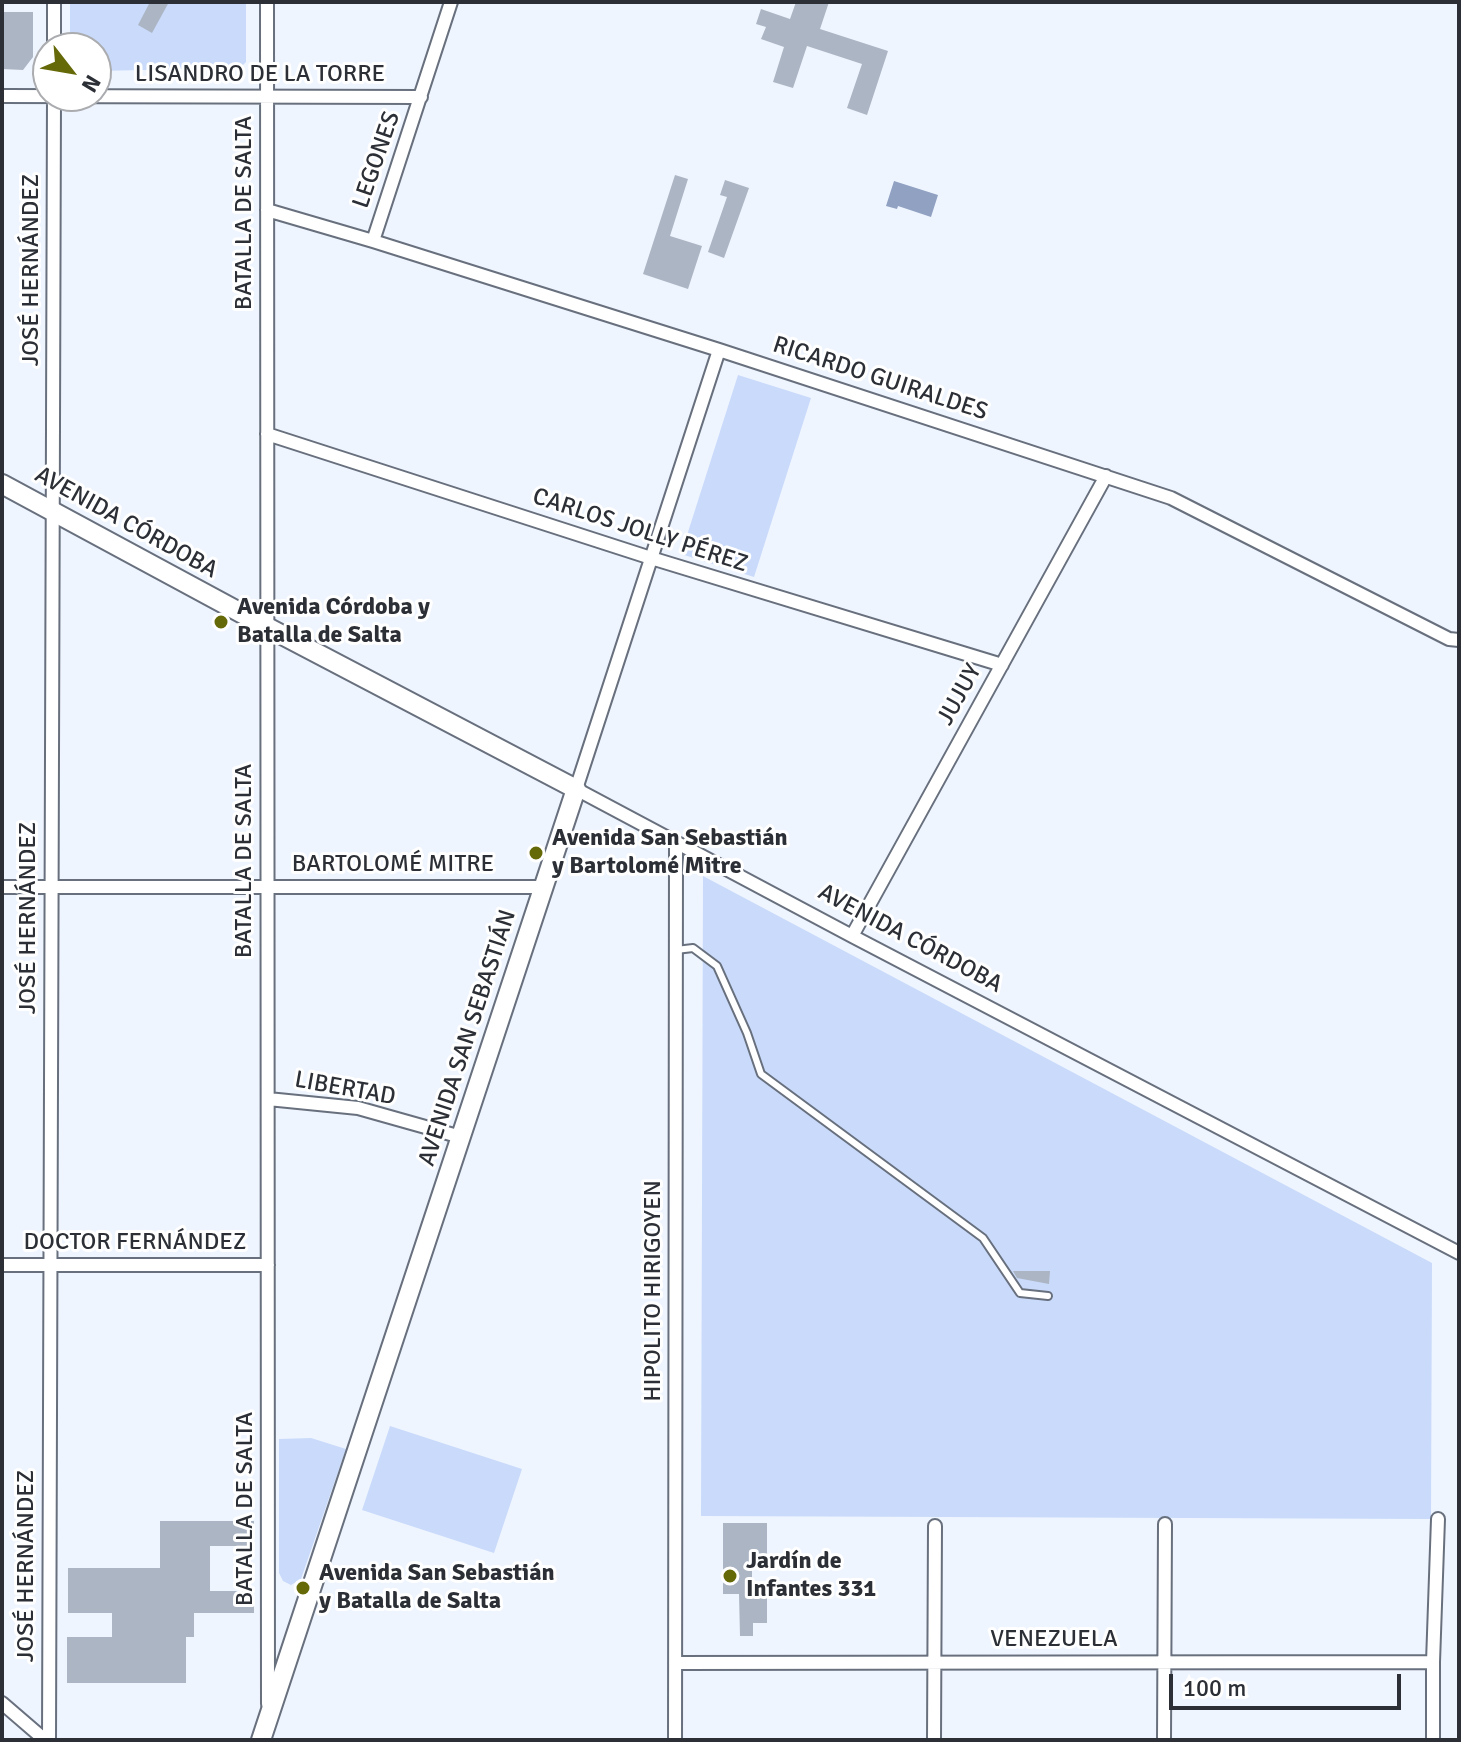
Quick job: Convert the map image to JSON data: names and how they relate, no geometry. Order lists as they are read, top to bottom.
{
  "streets": {
    "street": [
      "LISANDRO DE LA TORRE",
      "LEGONES",
      "BATALLA DE SALTA",
      "JOSÉ HERNÁNDEZ",
      "RICARDO GUIRALDES",
      "AVENIDA CÓRDOBA",
      "CARLOS JOLLY PÉREZ",
      "JUJUY",
      "BARTOLOMÉ MITRE",
      "AVENIDA SAN SEBASTIÁN",
      "LIBERTAD",
      "DOCTOR FERNÁNDEZ",
      "HIPOLITO HIRIGOYEN",
      "VENEZUELA"
    ]
  },
  "crossings": [
    ["LISANDRO DE LA TORRE", "LEGONES"],
    ["LISANDRO DE LA TORRE", "BATALLA DE SALTA"],
    ["LEGONES", "RICARDO GUIRALDES"],
    ["BATALLA DE SALTA", "RICARDO GUIRALDES"],
    ["BATALLA DE SALTA", "AVENIDA CÓRDOBA"],
    ["BATALLA DE SALTA", "CARLOS JOLLY PÉREZ"],
    ["BATALLA DE SALTA", "BARTOLOMÉ MITRE"],
    ["BATALLA DE SALTA", "AVENIDA SAN SEBASTIÁN"],
    ["BATALLA DE SALTA", "LIBERTAD"],
    ["BATALLA DE SALTA", "DOCTOR FERNÁNDEZ"],
    ["JOSÉ HERNÁNDEZ", "AVENIDA CÓRDOBA"],
    ["JOSÉ HERNÁNDEZ", "BARTOLOMÉ MITRE"],
    ["JOSÉ HERNÁNDEZ", "DOCTOR FERNÁNDEZ"],
    ["RICARDO GUIRALDES", "JUJUY"],
    ["RICARDO GUIRALDES", "AVENIDA SAN SEBASTIÁN"],
    ["AVENIDA CÓRDOBA", "JUJUY"],
    ["AVENIDA CÓRDOBA", "AVENIDA SAN SEBASTIÁN"],
    ["AVENIDA CÓRDOBA", "HIPOLITO HIRIGOYEN"],
    ["CARLOS JOLLY PÉREZ", "JUJUY"],
    ["CARLOS JOLLY PÉREZ", "AVENIDA SAN SEBASTIÁN"],
    ["BARTOLOMÉ MITRE", "AVENIDA SAN SEBASTIÁN"],
    ["AVENIDA SAN SEBASTIÁN", "LIBERTAD"],
    ["HIPOLITO HIRIGOYEN", "VENEZUELA"]
  ],
  "places": [
    "Avenida Córdoba y Batalla de Salta",
    "Avenida San Sebastián y Bartolomé Mitre",
    "Jardín de Infantes 331",
    "Avenida San Sebastián y Batalla de Salta"
  ],
  "scale_bar": "100 m",
  "north": "bottom right"
}
